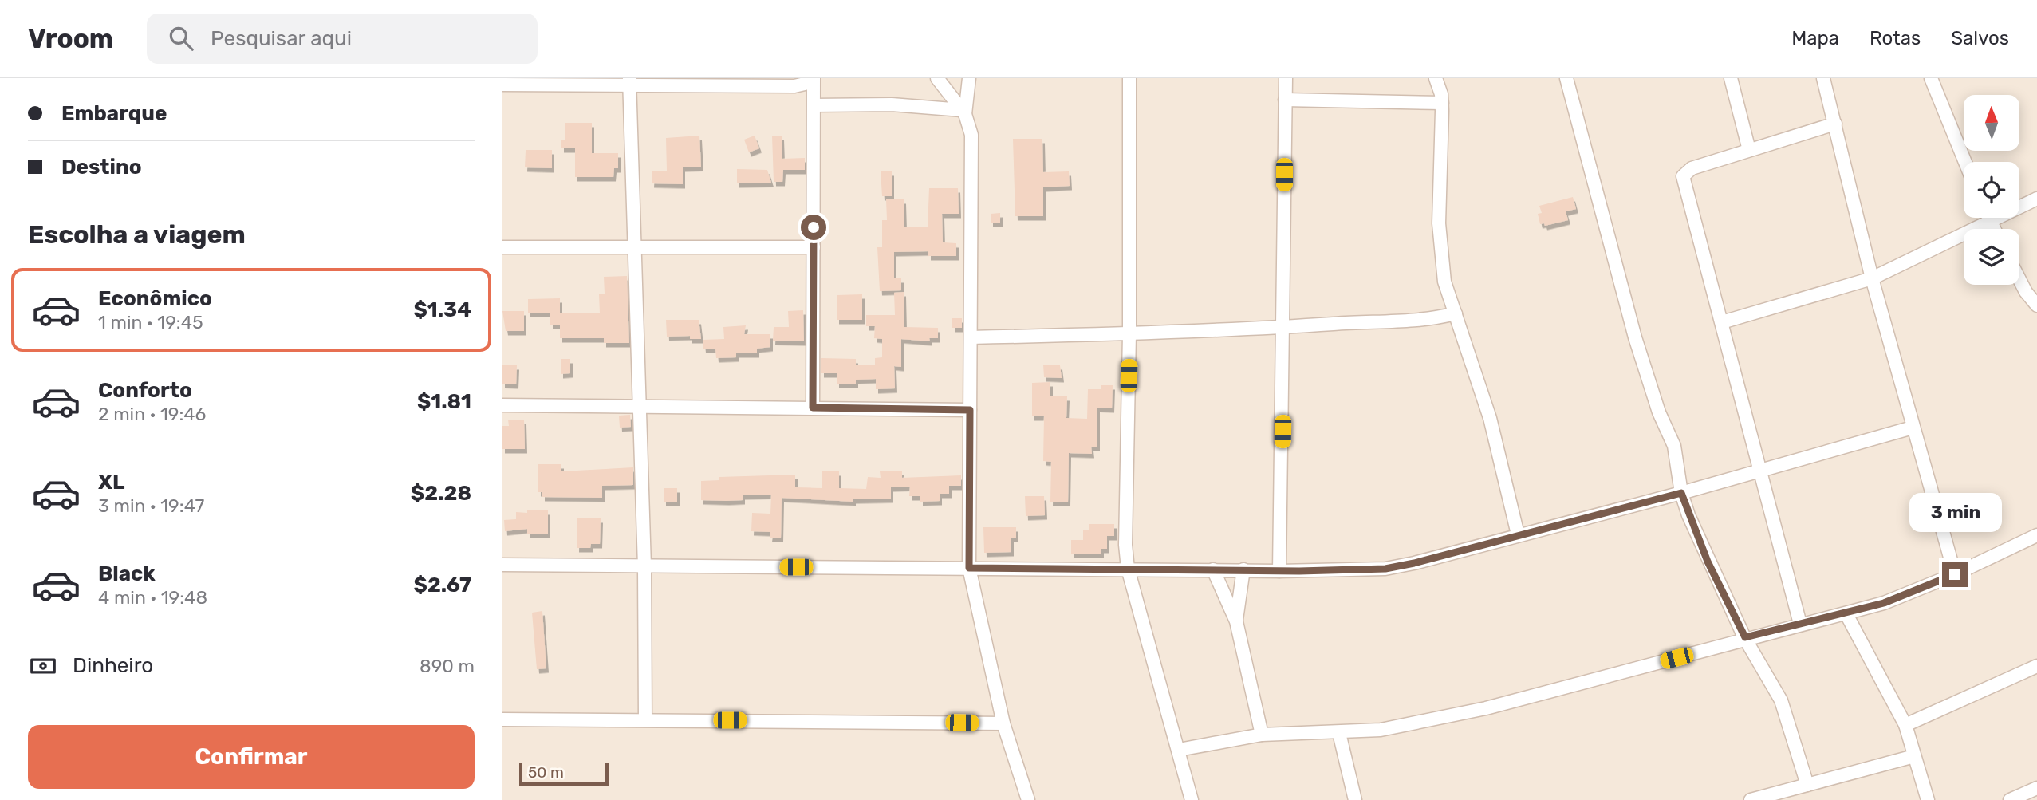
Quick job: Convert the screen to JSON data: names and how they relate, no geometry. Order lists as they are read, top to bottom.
{
  "scale_bar": "50 m",
  "north": "top",
  "page": {
    "header": "Vroom",
    "search": "Pesquisar aqui",
    "nav": ["Mapa", "Rotas", "Salvos"],
    "banner": ["Embarque", "Destino"],
    "heading": "Escolha a viagem",
    "list": [
      {
        "name": "Econômico",
        "note": "1 min · 19:45",
        "value": "$1.34"
      },
      {
        "name": "Conforto",
        "note": "2 min · 19:46",
        "value": "$1.81"
      },
      {
        "name": "XL",
        "note": "3 min · 19:47",
        "value": "$2.28"
      },
      {
        "name": "Black",
        "note": "4 min · 19:48",
        "value": "$2.67"
      }
    ],
    "bubble": "3 min",
    "pay": ["Dinheiro", "890 m"],
    "buttons": "Confirmar",
    "scale": "50 m"
  }
}
